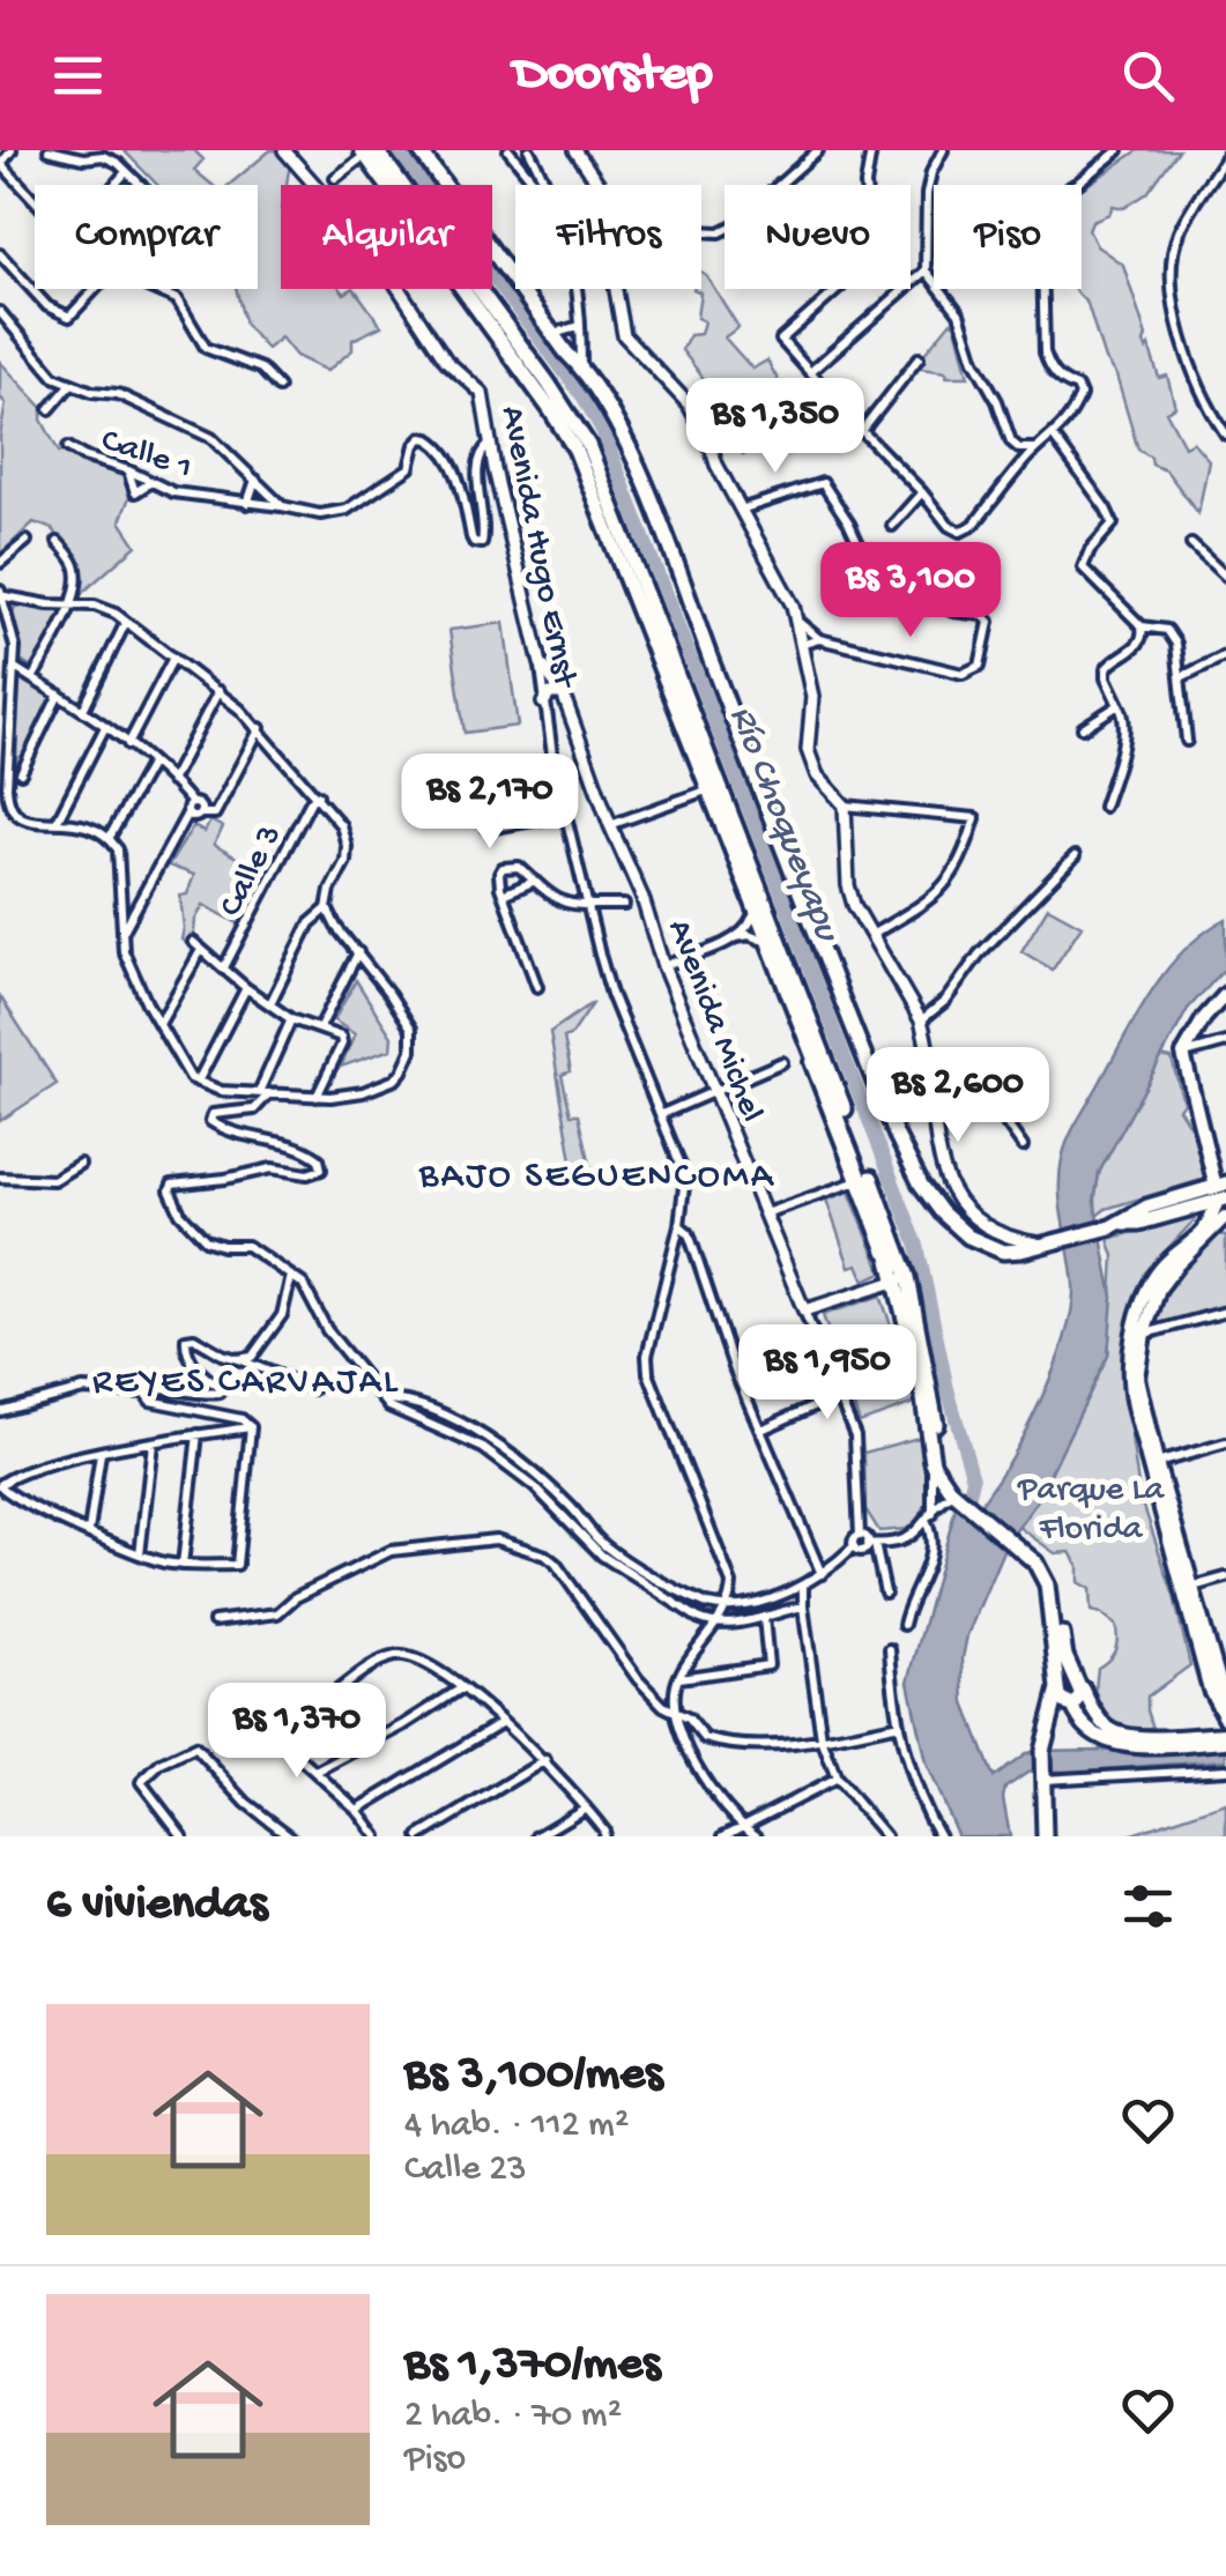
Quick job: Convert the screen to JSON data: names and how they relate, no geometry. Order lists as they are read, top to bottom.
{
  "streets": {
    "street": [
      "Calle 1",
      "Avenida Hugo Ernst",
      "Calle 3",
      "Avenida Michel"
    ]
  },
  "crossings": [
    ["Calle 1", "Avenida Hugo Ernst"],
    ["Avenida Hugo Ernst", "Avenida Michel"]
  ],
  "districts": ["BAJO SEGUENCOMA", "REYES CARVAJAL"],
  "water": ["Río Choqueyapu"],
  "parks": ["Parque La Florida"],
  "page": {
    "header": "Doorstep",
    "chip": [
      "Comprar",
      "Alquilar",
      "Filtros",
      "Nuevo",
      "Piso"
    ],
    "price": [
      "Bs 1,350",
      "Bs 3,100",
      "Bs 2,170",
      "Bs 2,600",
      "Bs 1,950",
      "Bs 1,370"
    ],
    "heading": "6 viviendas",
    "list": [
      {
        "name": "Bs 3,100/mes",
        "note": "4 hab. · 112 m² · Calle 23"
      },
      {
        "name": "Bs 1,370/mes",
        "note": "2 hab. · 70 m² · Piso"
      }
    ]
  }
}
